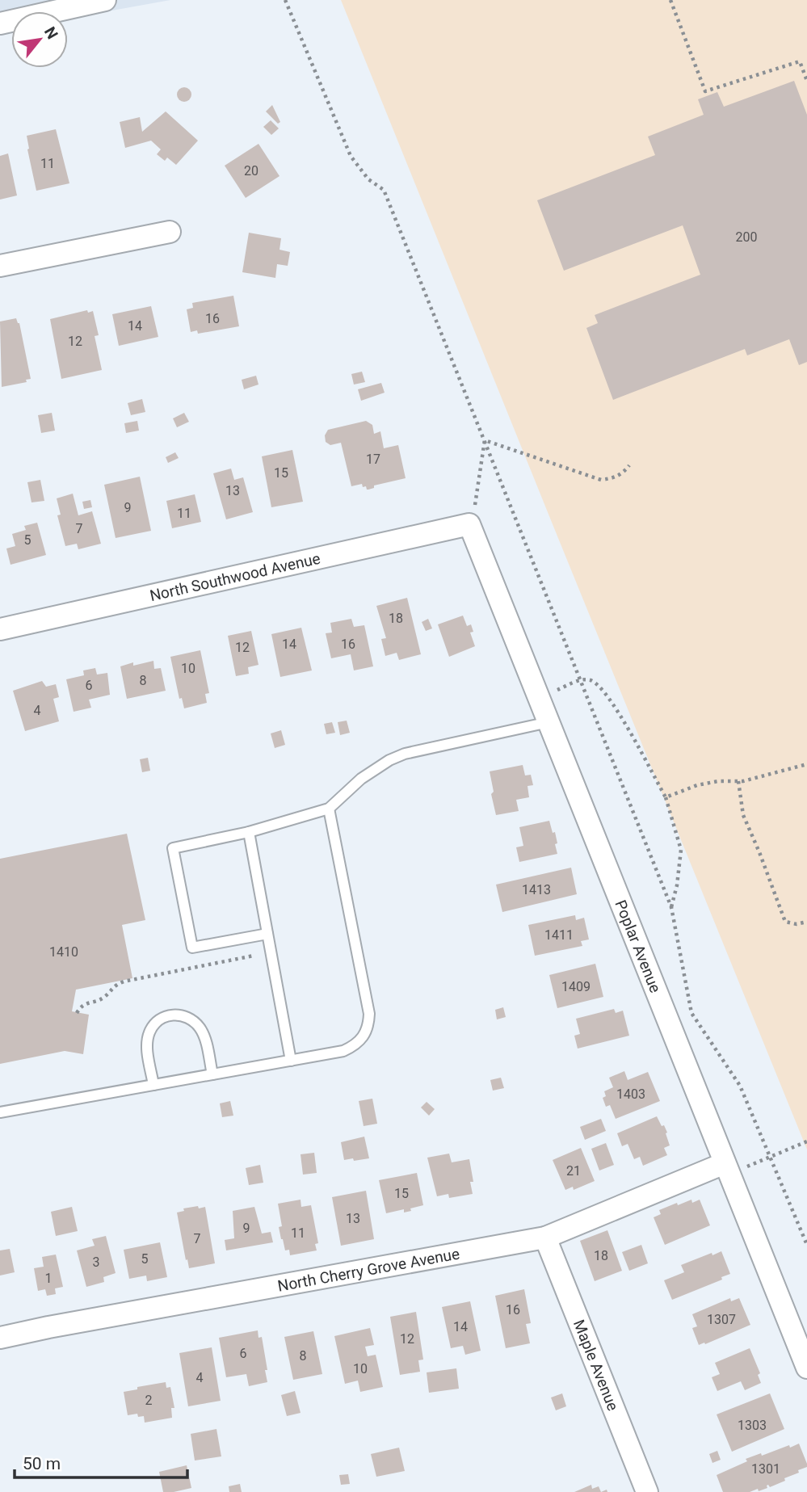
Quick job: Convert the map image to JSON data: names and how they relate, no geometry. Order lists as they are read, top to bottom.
{
  "streets": {
    "street": [
      "North Southwood Avenue",
      "Poplar Avenue",
      "North Cherry Grove Avenue",
      "Maple Avenue"
    ]
  },
  "crossings": [
    ["North Southwood Avenue", "Poplar Avenue"],
    ["Poplar Avenue", "North Cherry Grove Avenue"],
    ["North Cherry Grove Avenue", "Maple Avenue"]
  ],
  "house_numbers": [
    "11",
    "20",
    "200",
    "16",
    "14",
    "12",
    "17",
    "15",
    "13",
    "9",
    "11",
    "7",
    "5",
    "18",
    "14",
    "16",
    "12",
    "10",
    "8",
    "6",
    "4",
    "1413",
    "1411",
    "1410",
    "1409",
    "1403",
    "21",
    "15",
    "13",
    "9",
    "11",
    "7",
    "18",
    "5",
    "3",
    "1",
    "16",
    "1307",
    "14",
    "12",
    "6",
    "8",
    "10",
    "4",
    "2",
    "1303",
    "1301"
  ],
  "scale_bar": "50 m",
  "north": "top right"
}
